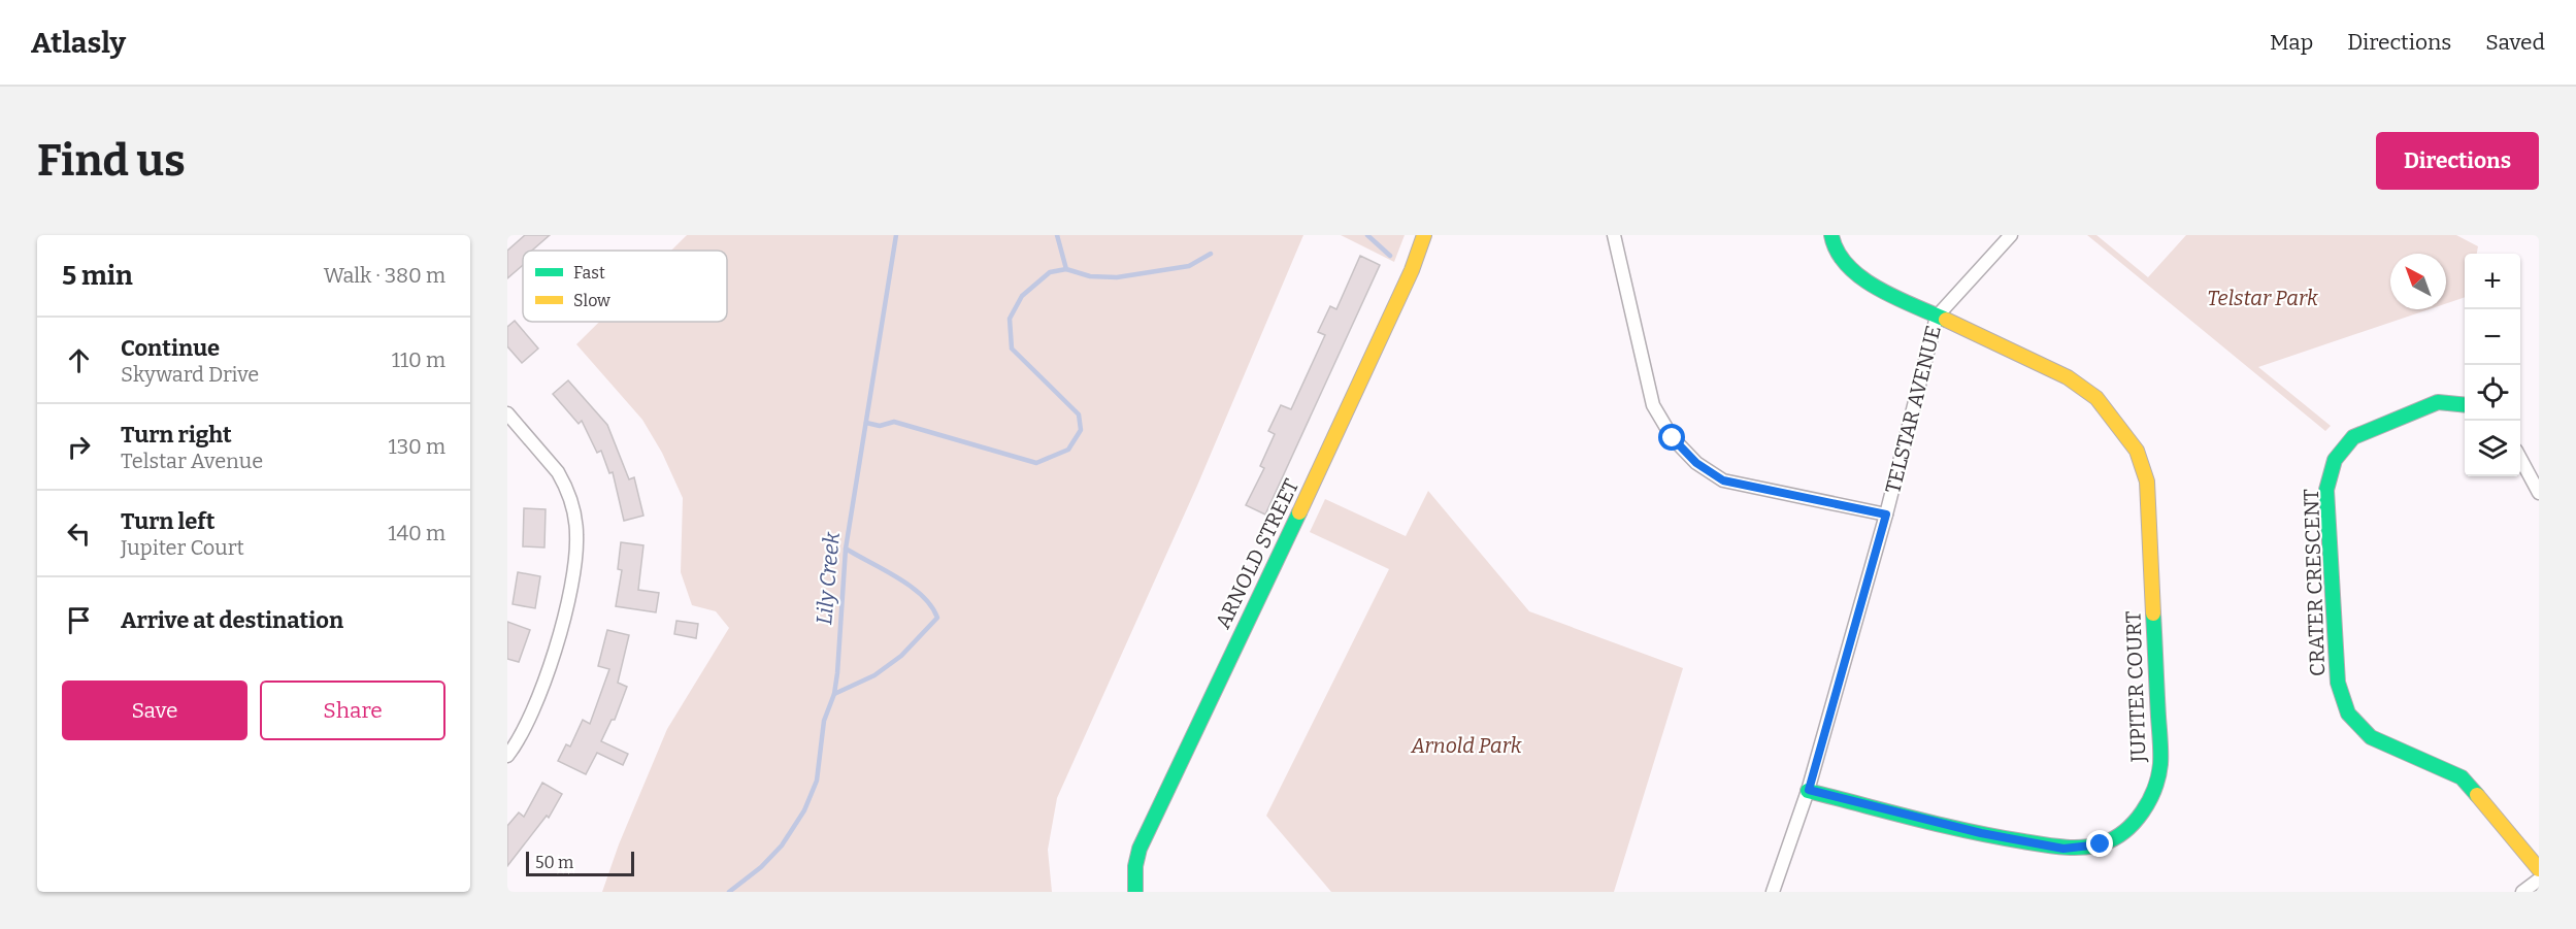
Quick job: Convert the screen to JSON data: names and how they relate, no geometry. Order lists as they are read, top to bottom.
{
  "streets": {
    "street": [
      "TELSTAR AVENUE",
      "ARNOLD STREET",
      "CRATER CRESCENT",
      "JUPITER COURT"
    ]
  },
  "crossings": [
    ["TELSTAR AVENUE", "JUPITER COURT"]
  ],
  "water": ["Lily Creek"],
  "parks": ["Telstar Park", "Arnold Park"],
  "legend": ["Fast", "Slow"],
  "scale_bar": "50 m",
  "north": "top left",
  "page": {
    "header": "Atlasly",
    "nav": ["Map", "Directions", "Saved"],
    "buttons": [
      "Directions",
      ["Save", "Share"]
    ],
    "title": "Find us",
    "heading": ["5 min", "Walk · 380 m"],
    "map_buttons": ["+", "−"],
    "list": [
      ["Continue", "Skyward Drive", "110 m"],
      ["Turn right", "Telstar Avenue", "130 m"],
      ["Turn left", "Jupiter Court", "140 m"],
      "Arrive at destination"
    ],
    "scale": "50 m"
  }
}
